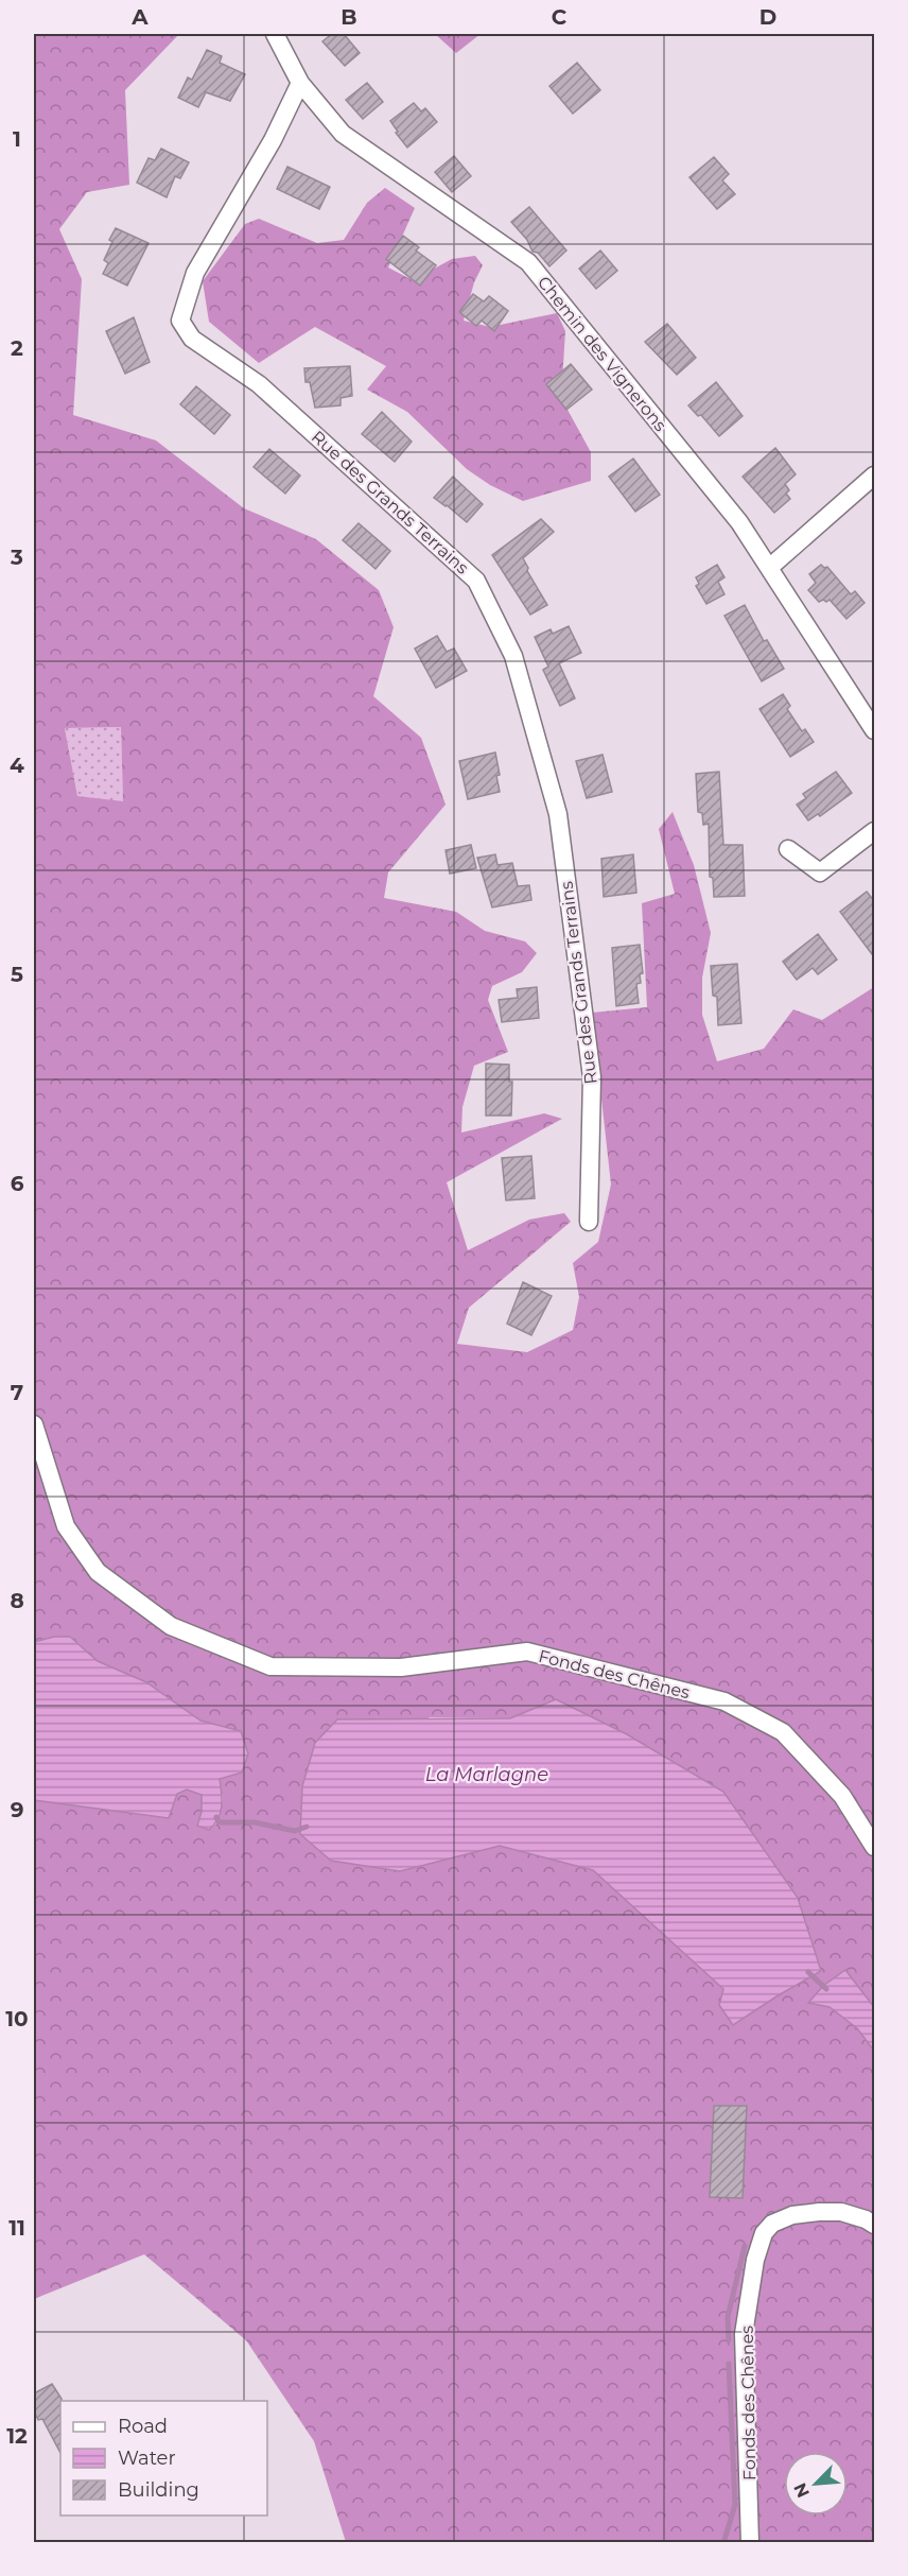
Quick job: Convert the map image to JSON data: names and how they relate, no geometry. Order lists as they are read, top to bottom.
{
  "streets": {
    "street": ["Chemin des Vignerons", "Rue des Grands Terrains", "Fonds des Chênes"]
  },
  "crossings": [
    ["Chemin des Vignerons", "Rue des Grands Terrains"]
  ],
  "water": ["La Marlagne"],
  "legend": ["Road", "Water", "Building"],
  "north": "bottom left",
  "grid": {
    "columns": [
      "A",
      "B",
      "C",
      "D"
    ],
    "rows": [
      "1",
      "2",
      "3",
      "4",
      "5",
      "6",
      "7",
      "8",
      "9",
      "10",
      "11",
      "12"
    ]
  }
}
